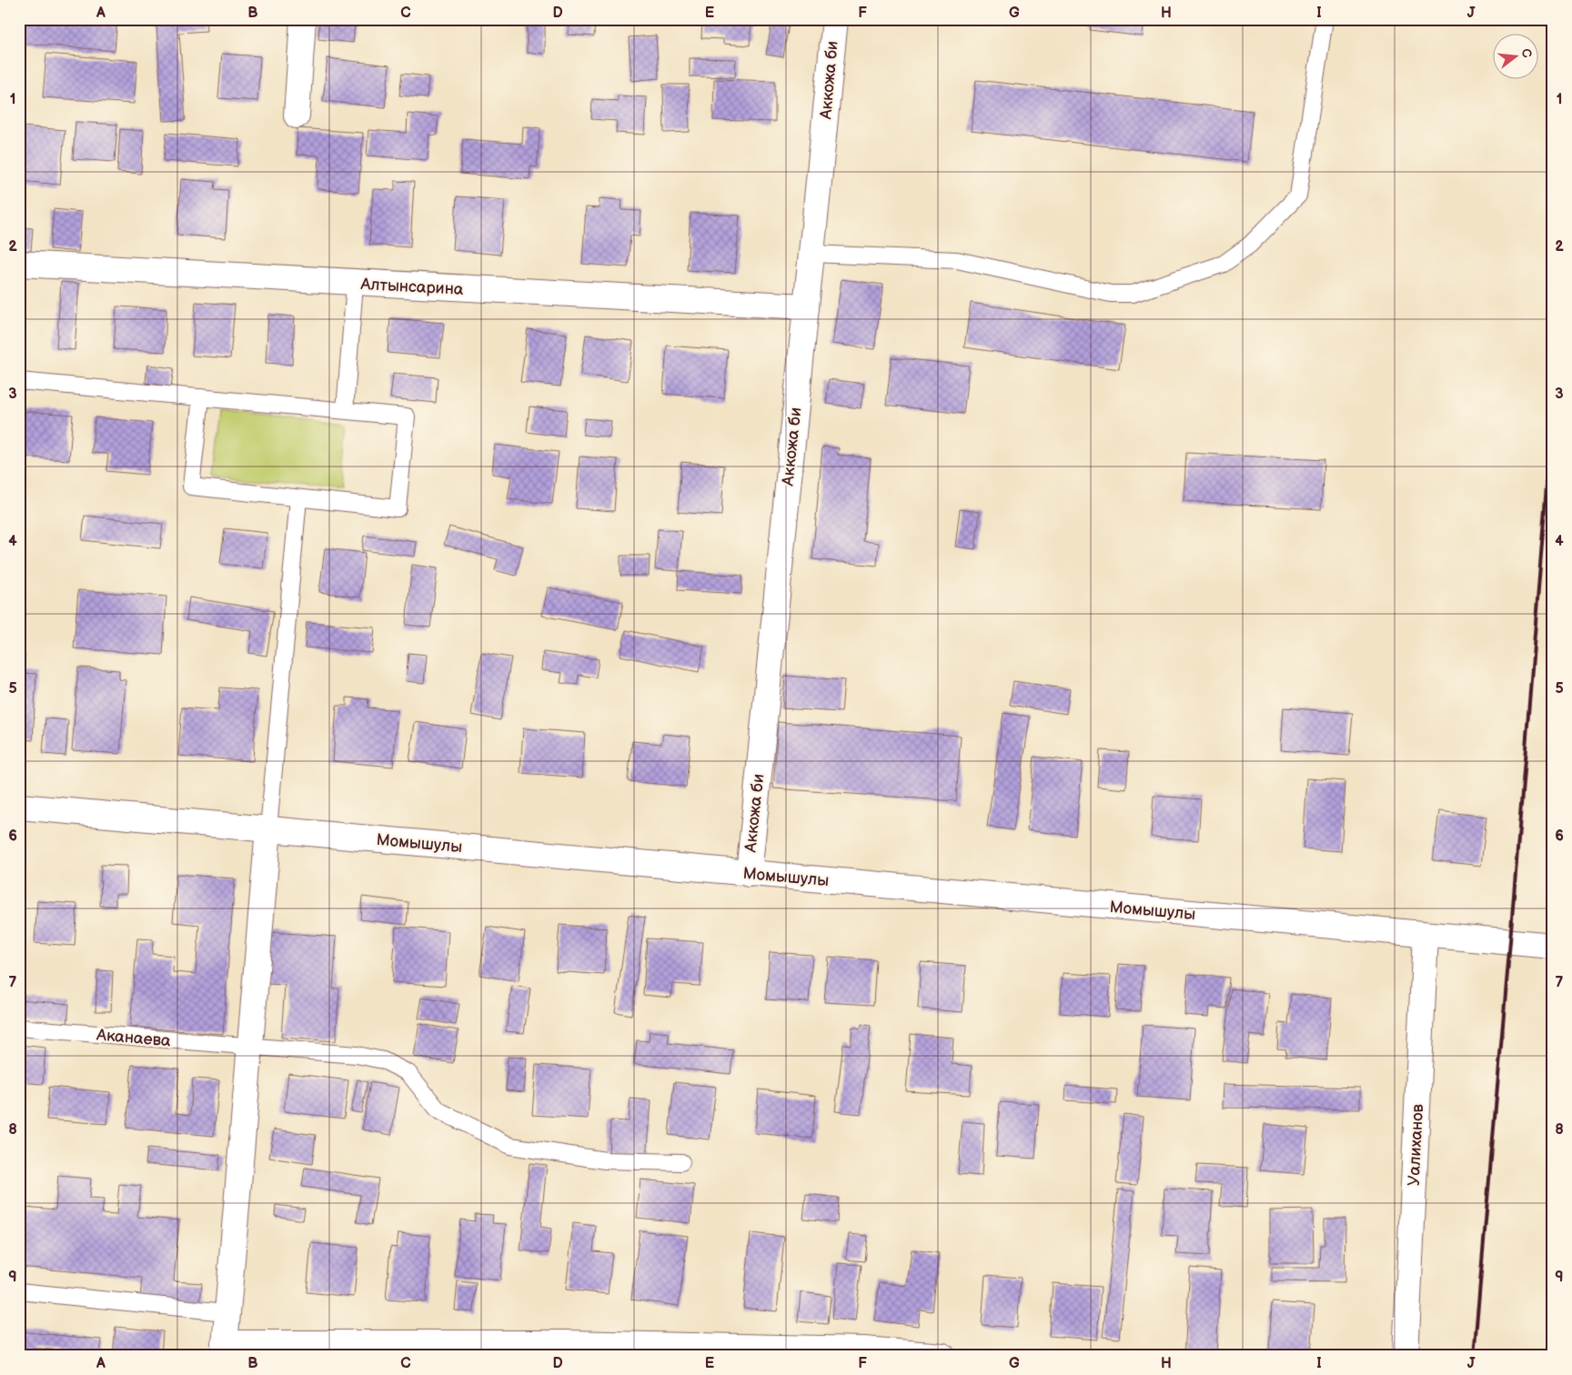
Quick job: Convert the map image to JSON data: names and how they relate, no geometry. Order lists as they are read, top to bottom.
{
  "streets": {
    "street": [
      "Аккожа би",
      "Алтынсарина",
      "Момышулы",
      "Уалиханов"
    ],
    "lane": ["Аканаева"]
  },
  "crossings": [
    ["Аккожа би", "Алтынсарина"],
    ["Аккожа би", "Момышулы"],
    ["Момышулы", "Уалиханов"]
  ],
  "north": "right",
  "grid": {
    "columns": [
      "A",
      "B",
      "C",
      "D",
      "E",
      "F",
      "G",
      "H",
      "I",
      "J"
    ],
    "rows": [
      "1",
      "2",
      "3",
      "4",
      "5",
      "6",
      "7",
      "8",
      "9"
    ]
  }
}
